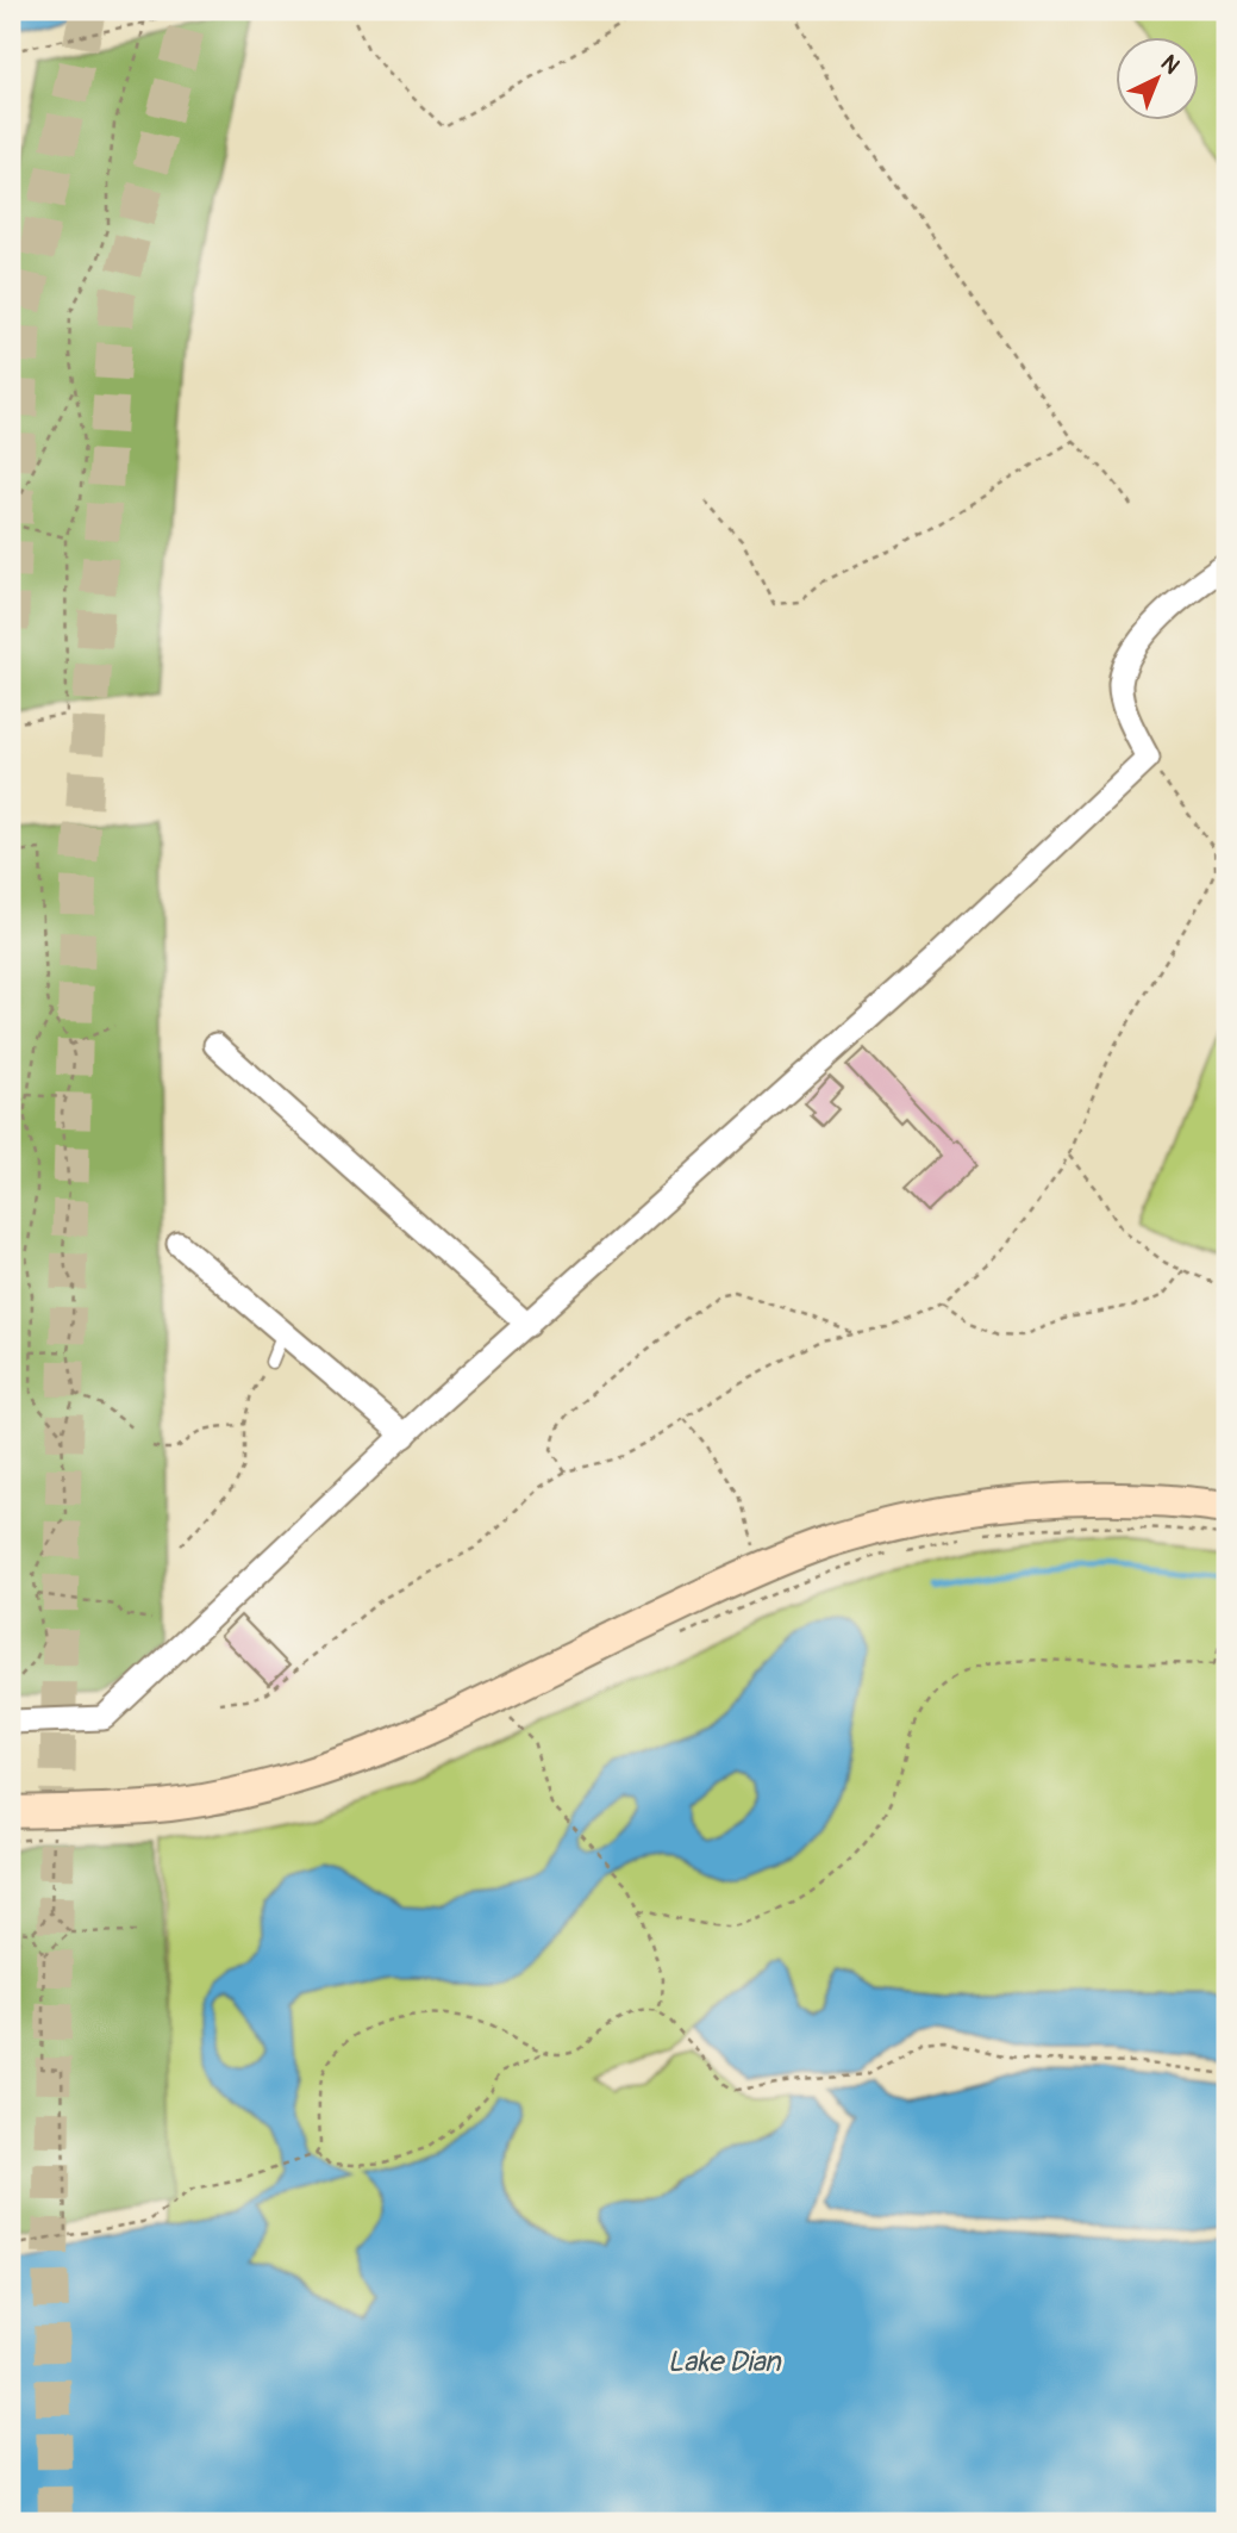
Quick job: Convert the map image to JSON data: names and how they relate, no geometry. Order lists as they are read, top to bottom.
{
  "water": ["Lake Dian"],
  "north": "top right"
}
